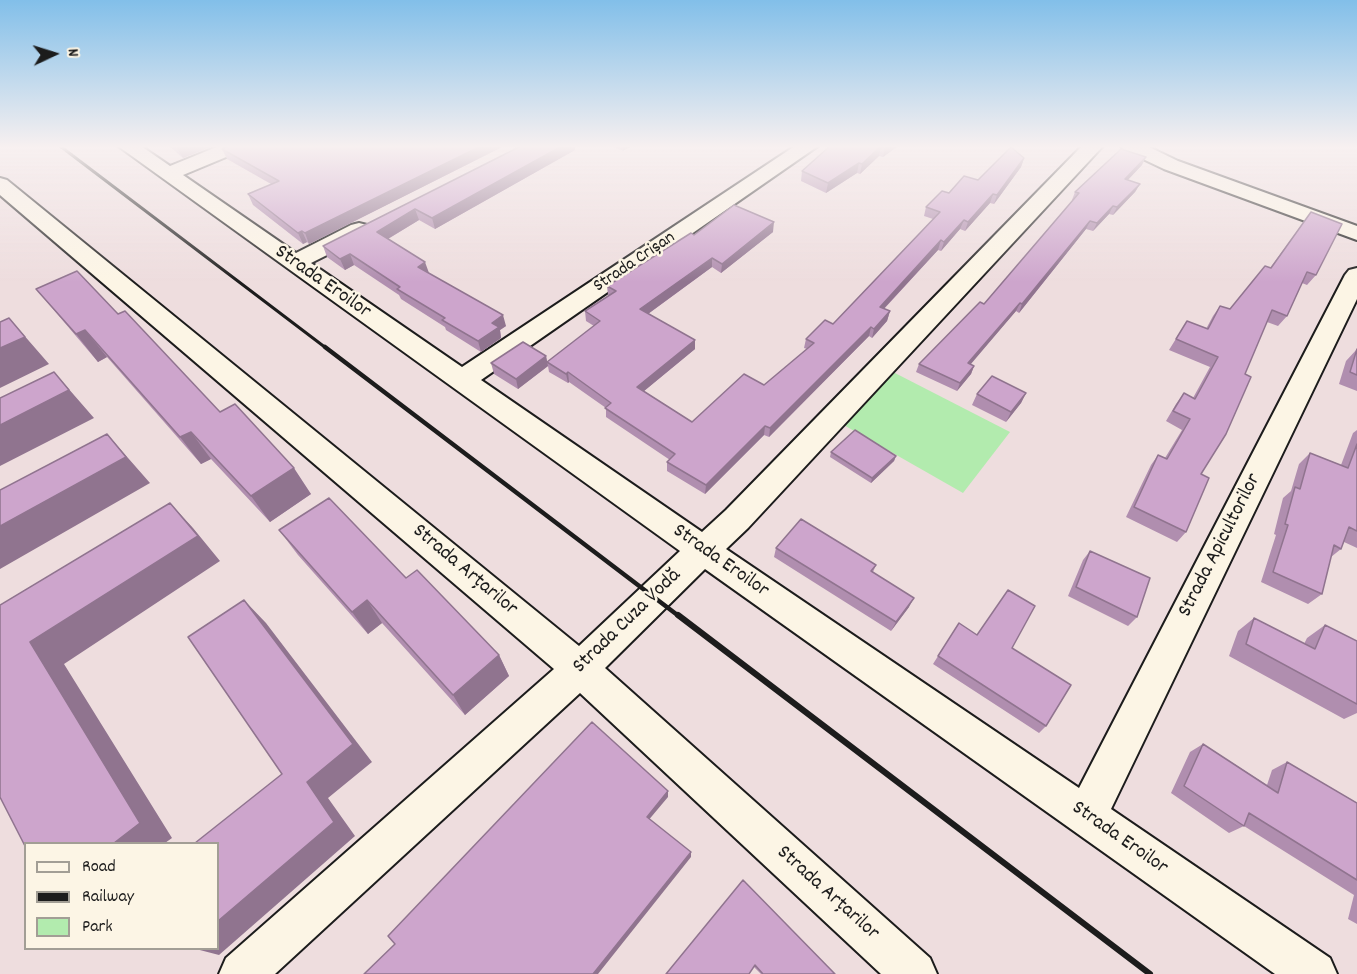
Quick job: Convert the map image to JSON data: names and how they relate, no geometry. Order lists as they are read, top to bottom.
{
  "streets": {
    "street": [
      "Strada Crișan",
      "Strada Eroilor",
      "Strada Apicultorilor",
      "Strada Arțarilor",
      "Strada Cuza Vodă"
    ]
  },
  "crossings": [
    ["Strada Crișan", "Strada Eroilor"],
    ["Strada Eroilor", "Strada Apicultorilor"],
    ["Strada Eroilor", "Strada Cuza Vodă"],
    ["Strada Arțarilor", "Strada Cuza Vodă"]
  ],
  "legend": ["Road", "Railway", "Park"],
  "north": "right"
}
